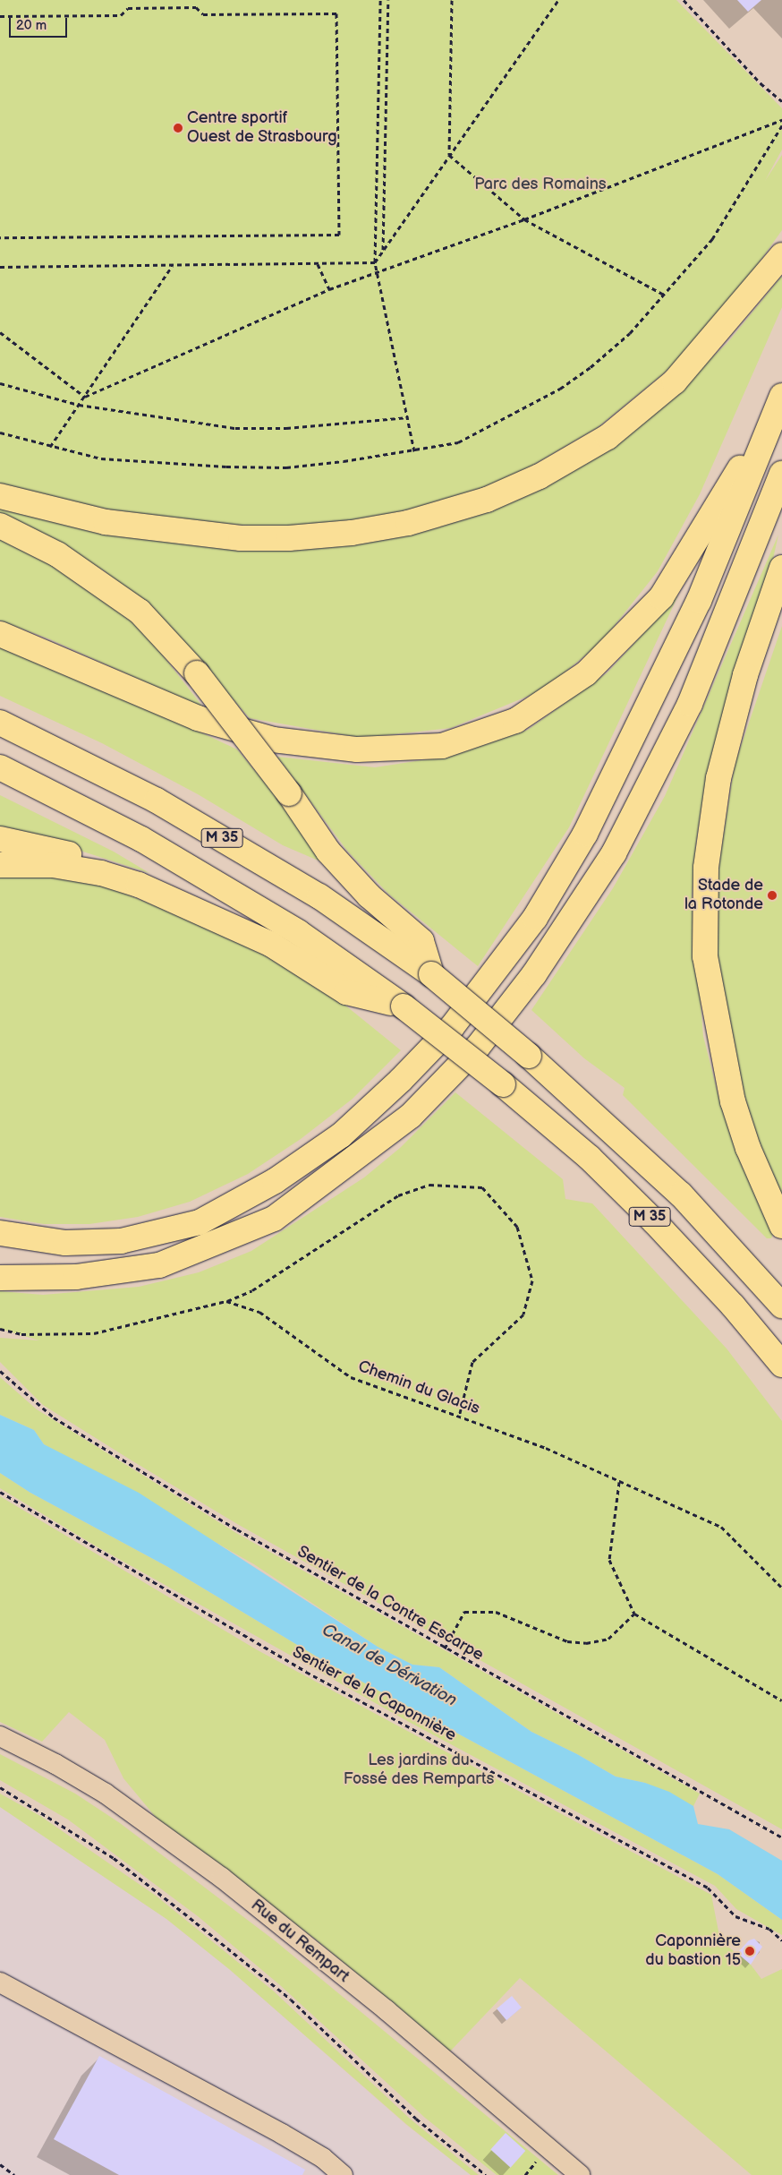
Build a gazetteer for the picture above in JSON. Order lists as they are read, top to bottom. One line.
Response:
{"streets":{"highway":["M 35"],"street":["Rue du Rempart"],"path":["Chemin du Glacis","Sentier de la Contre Escarpe","Sentier de la Caponnière"]},"water":["Canal de Dérivation"],"parks":["Parc des Romains","Les jardins du Fossé des Remparts"],"places":["Centre sportif Ouest de Strasbourg","Stade de la Rotonde","Caponnière du bastion 15"],"scale_bar":"20 m"}
